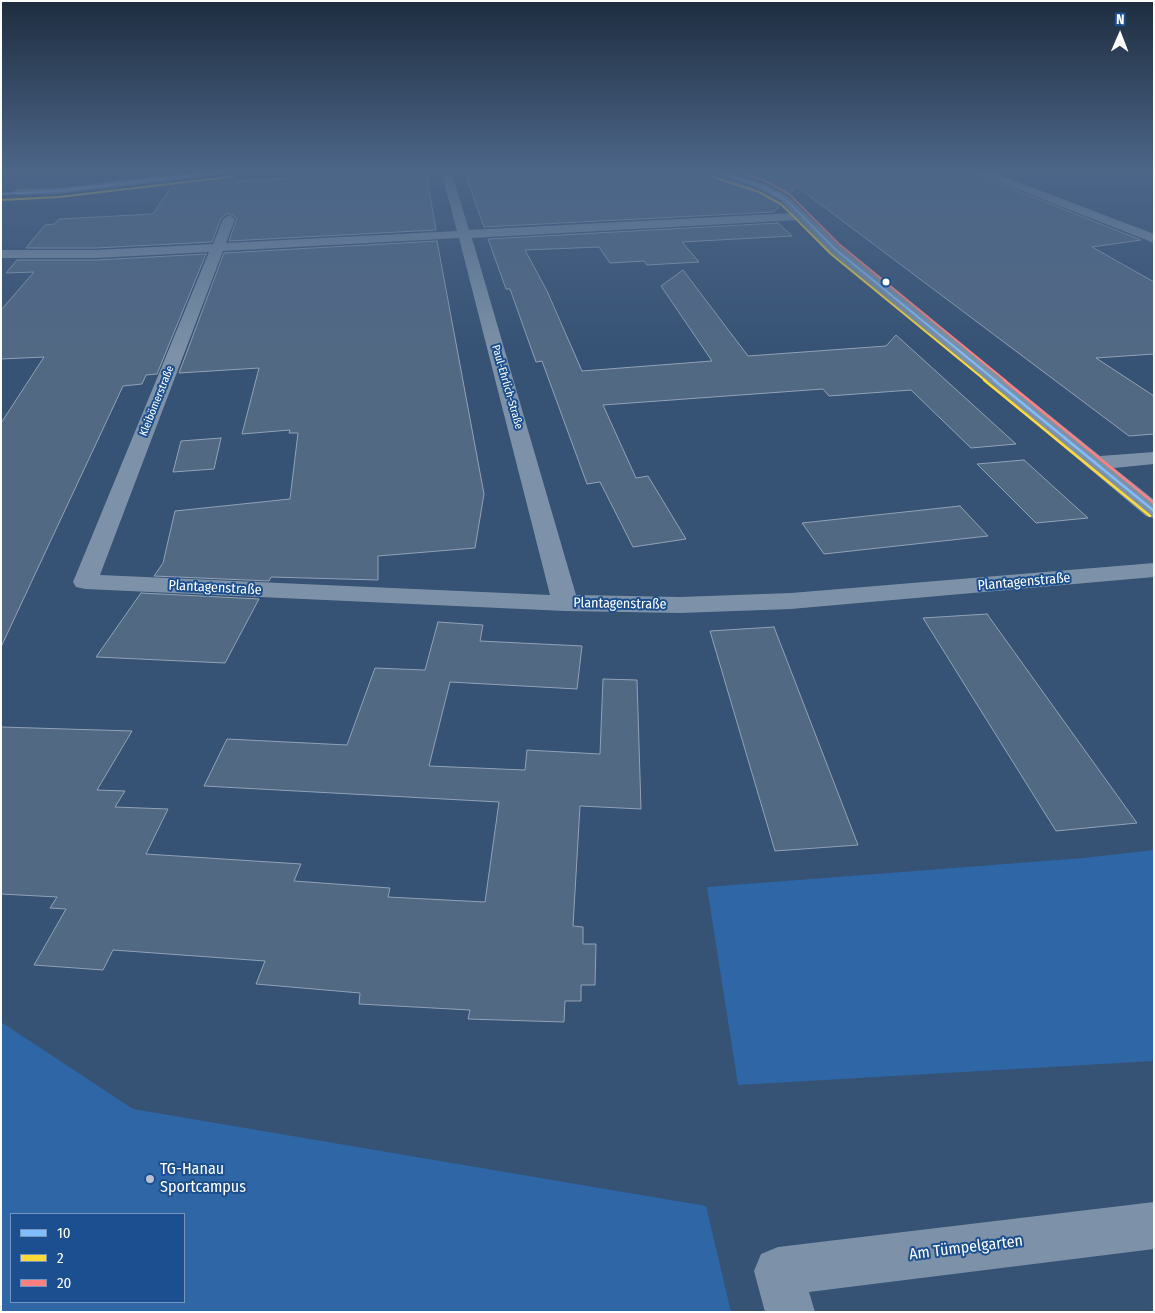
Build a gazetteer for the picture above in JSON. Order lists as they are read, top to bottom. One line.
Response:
{"streets":{"street":["Paul-Ehrlich-Straße","Kleibömerstraße","Plantagenstraße","Am Tümpelgarten"]},"crossings":[["Paul-Ehrlich-Straße","Plantagenstraße"],["Kleibömerstraße","Plantagenstraße"]],"places":["TG-Hanau Sportcampus"],"lines":["transit line 10","transit line 2","transit line 20"],"legend":["10","2","20"],"north":"top"}
